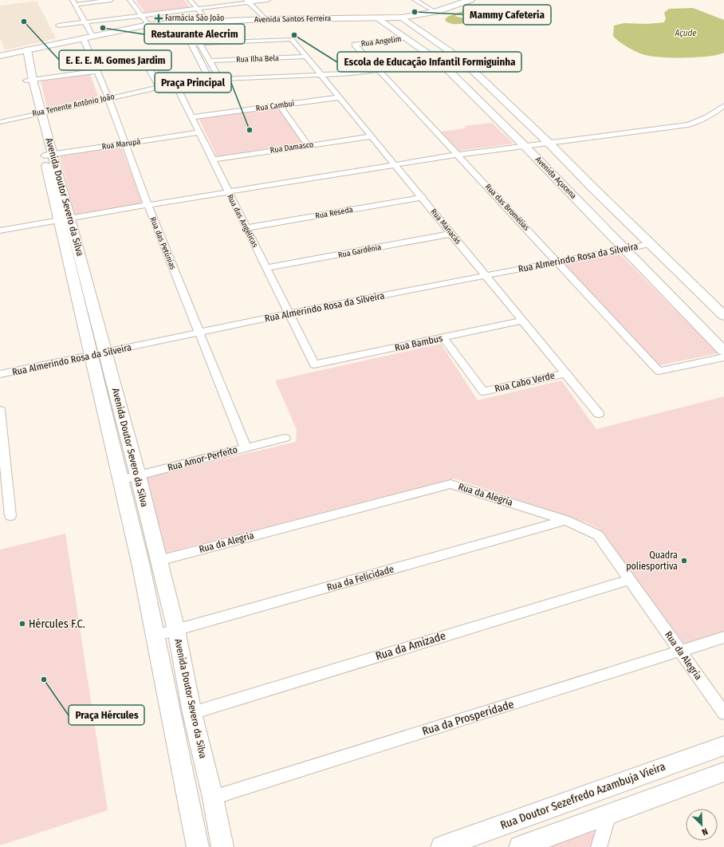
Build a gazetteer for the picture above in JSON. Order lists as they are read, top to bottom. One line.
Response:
{"streets":{"main road":["Avenida Santos Ferreira","Avenida Açucena","Avenida Doutor Severo da Silva","Rua Doutor Sezefredo Azambuja Vieira"],"street":["Rua Angelim","Rua Ilha Bela","Rua Tenente Antônio João","Rua Cambuí","Rua Marupá","Rua Damasco","Rua das Bromélias","Rua Resedá","Rua das Angélicas","Rua Manacás","Rua das Petúnias","Rua Gardênia","Rua Almerindo Rosa da Silveira","Rua Bambus","Rua Cabo Verde","Rua Amor-Perfeito","Rua da Alegria","Rua da Felicidade","Rua da Amizade","Rua da Prosperidade"]},"crossings":[["Avenida Santos Ferreira","Avenida Açucena"],["Avenida Santos Ferreira","Avenida Doutor Severo da Silva"],["Avenida Santos Ferreira","Rua das Petúnias"],["Rua Angelim","Avenida Açucena"],["Rua Angelim","Rua das Bromélias"],["Rua Ilha Bela","Rua Manacás"],["Rua Tenente Antônio João","Avenida Açucena"],["Rua Tenente Antônio João","Avenida Doutor Severo da Silva"],["Rua Tenente Antônio João","Rua das Bromélias"],["Rua Tenente Antônio João","Rua das Angélicas"],["Rua Tenente Antônio João","Rua Manacás"],["Rua Tenente Antônio João","Rua das Petúnias"],["Rua Cambuí","Rua das Angélicas"],["Rua Cambuí","Rua Manacás"],["Rua Marupá","Avenida Doutor Severo da Silva"],["Rua Marupá","Rua das Angélicas"],["Rua Marupá","Rua das Petúnias"],["Rua Damasco","Rua das Angélicas"],["Rua Damasco","Rua Manacás"],["Avenida Açucena","Rua Almerindo Rosa da Silveira"],["Avenida Doutor Severo da Silva","Rua Almerindo Rosa da Silveira"],["Avenida Doutor Severo da Silva","Rua Amor-Perfeito"],["Avenida Doutor Severo da Silva","Rua da Alegria"],["Avenida Doutor Severo da Silva","Rua da Felicidade"],["Avenida Doutor Severo da Silva","Rua da Amizade"],["Avenida Doutor Severo da Silva","Rua da Prosperidade"],["Rua das Bromélias","Rua Almerindo Rosa da Silveira"],["Rua Resedá","Rua das Angélicas"],["Rua Resedá","Rua Manacás"],["Rua das Angélicas","Rua Gardênia"],["Rua das Angélicas","Rua Almerindo Rosa da Silveira"],["Rua das Angélicas","Rua Bambus"],["Rua Manacás","Rua Gardênia"],["Rua Manacás","Rua Almerindo Rosa da Silveira"],["Rua Manacás","Rua Bambus"],["Rua Manacás","Rua Cabo Verde"],["Rua das Petúnias","Rua Almerindo Rosa da Silveira"],["Rua das Petúnias","Rua Amor-Perfeito"],["Rua Bambus","Rua Cabo Verde"],["Rua da Alegria","Rua da Felicidade"],["Rua da Alegria","Rua da Amizade"],["Rua da Alegria","Rua da Prosperidade"]],"water":["Açude"],"places":{"other":["Mammy Cafeteria","E. E. E. M. Gomes Jardim","Restaurante Alecrim","Escola de Educação Infantil Formiguinha","Praça Principal","Quadra poliesportiva","Hércules F.C.","Praça Hércules"],"health":["Farmácia São João"]},"north":"bottom right"}
